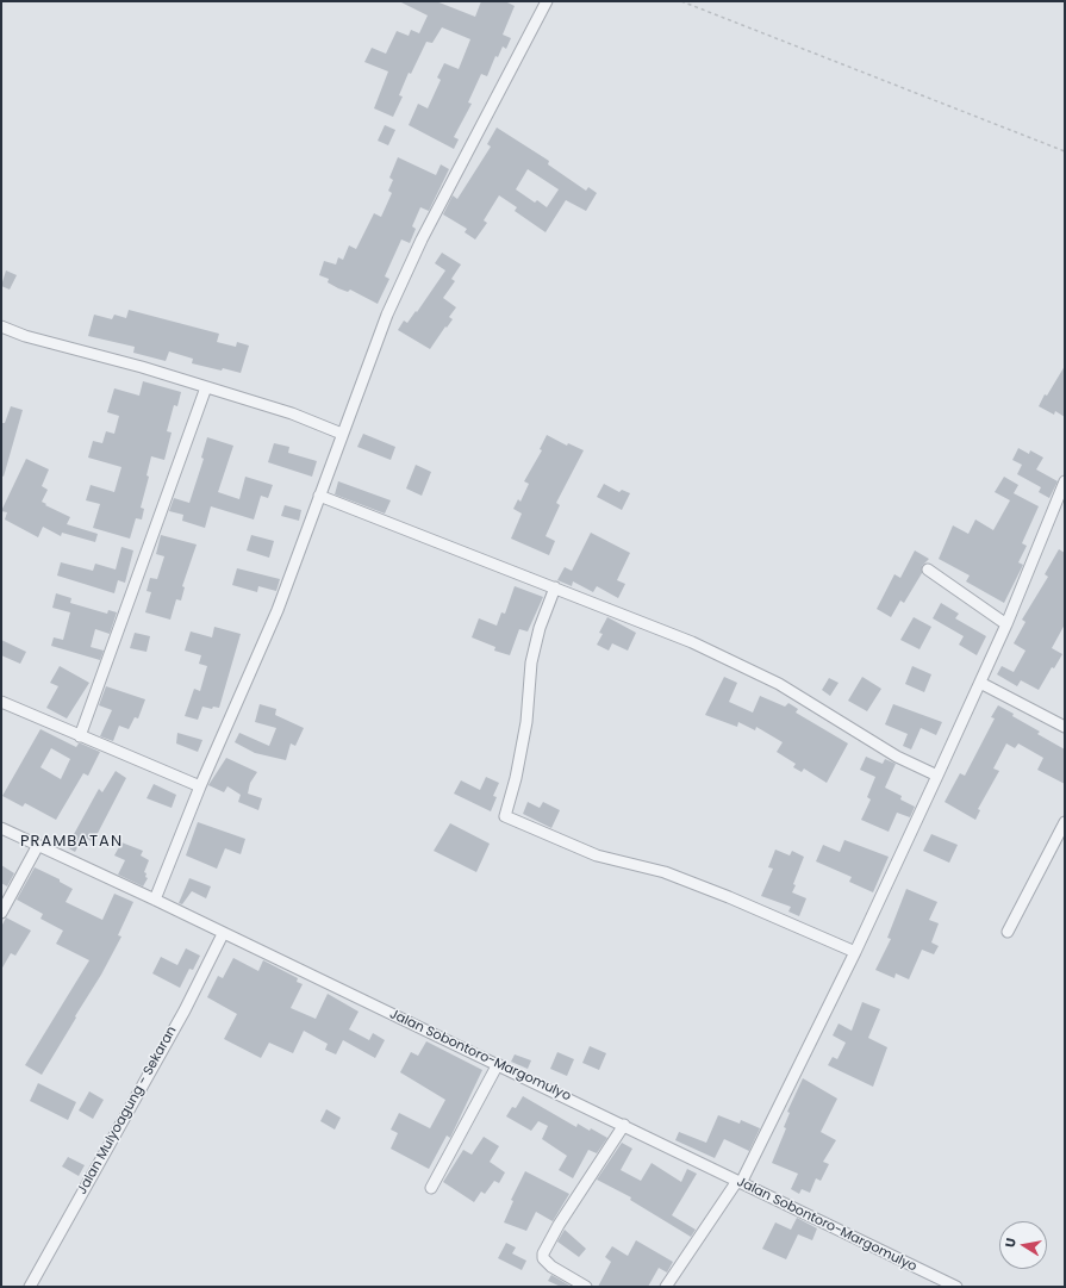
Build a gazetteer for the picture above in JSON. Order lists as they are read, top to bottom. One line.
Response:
{"streets":{"street":["Jalan Sobontoro-Margomulyo","Jalan Mulyoagung - Sekaran"]},"crossings":[["Jalan Sobontoro-Margomulyo","Jalan Mulyoagung - Sekaran"]],"districts":["PRAMBATAN"],"north":"left"}
